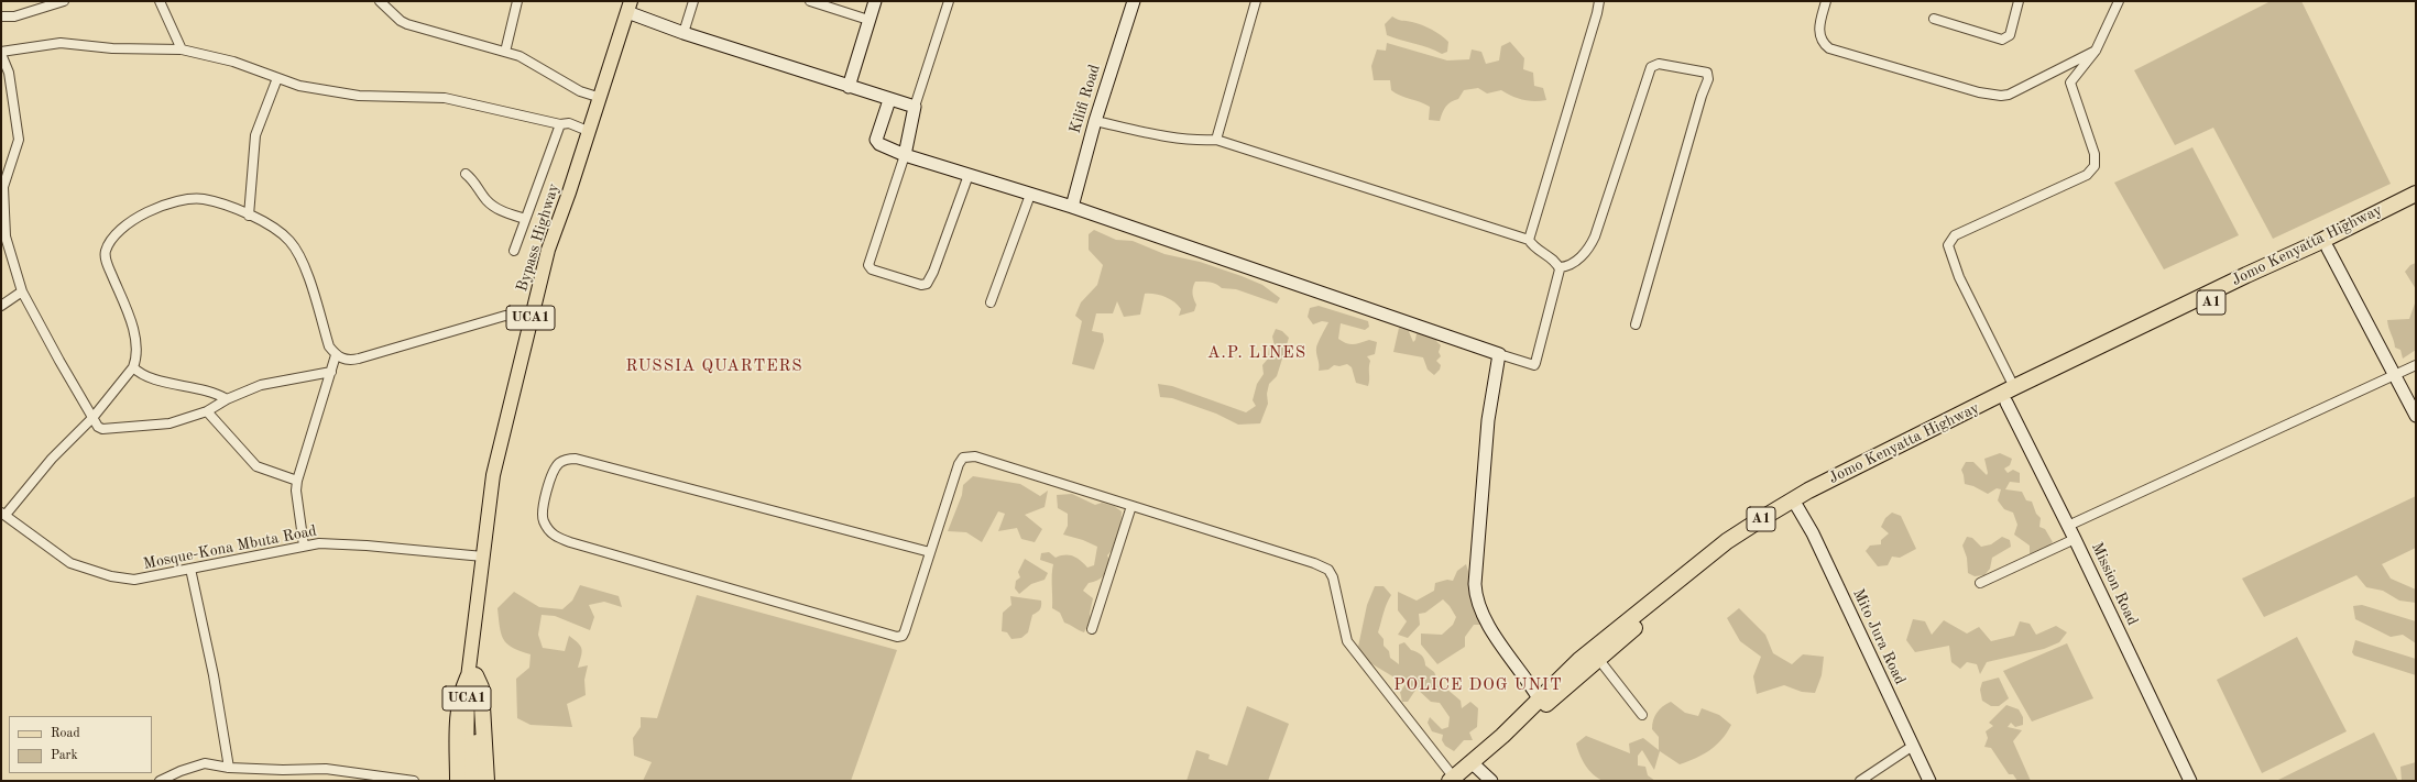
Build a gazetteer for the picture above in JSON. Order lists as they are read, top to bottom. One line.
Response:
{"streets":{"highway":["Jomo Kenyatta Highway","A1"],"main road":["Kilifi Road","Bypass Highway","UCA1","Mission Road","Mito Jura Road"],"street":["Mosque-Kona Mbuta Road"]},"crossings":[["Bypass Highway","Mosque-Kona Mbuta Road"],["Jomo Kenyatta Highway","Mission Road"],["Jomo Kenyatta Highway","Mito Jura Road"]],"districts":["A.P. LINES","RUSSIA QUARTERS","POLICE DOG UNIT"],"legend":["Road","Park"]}
